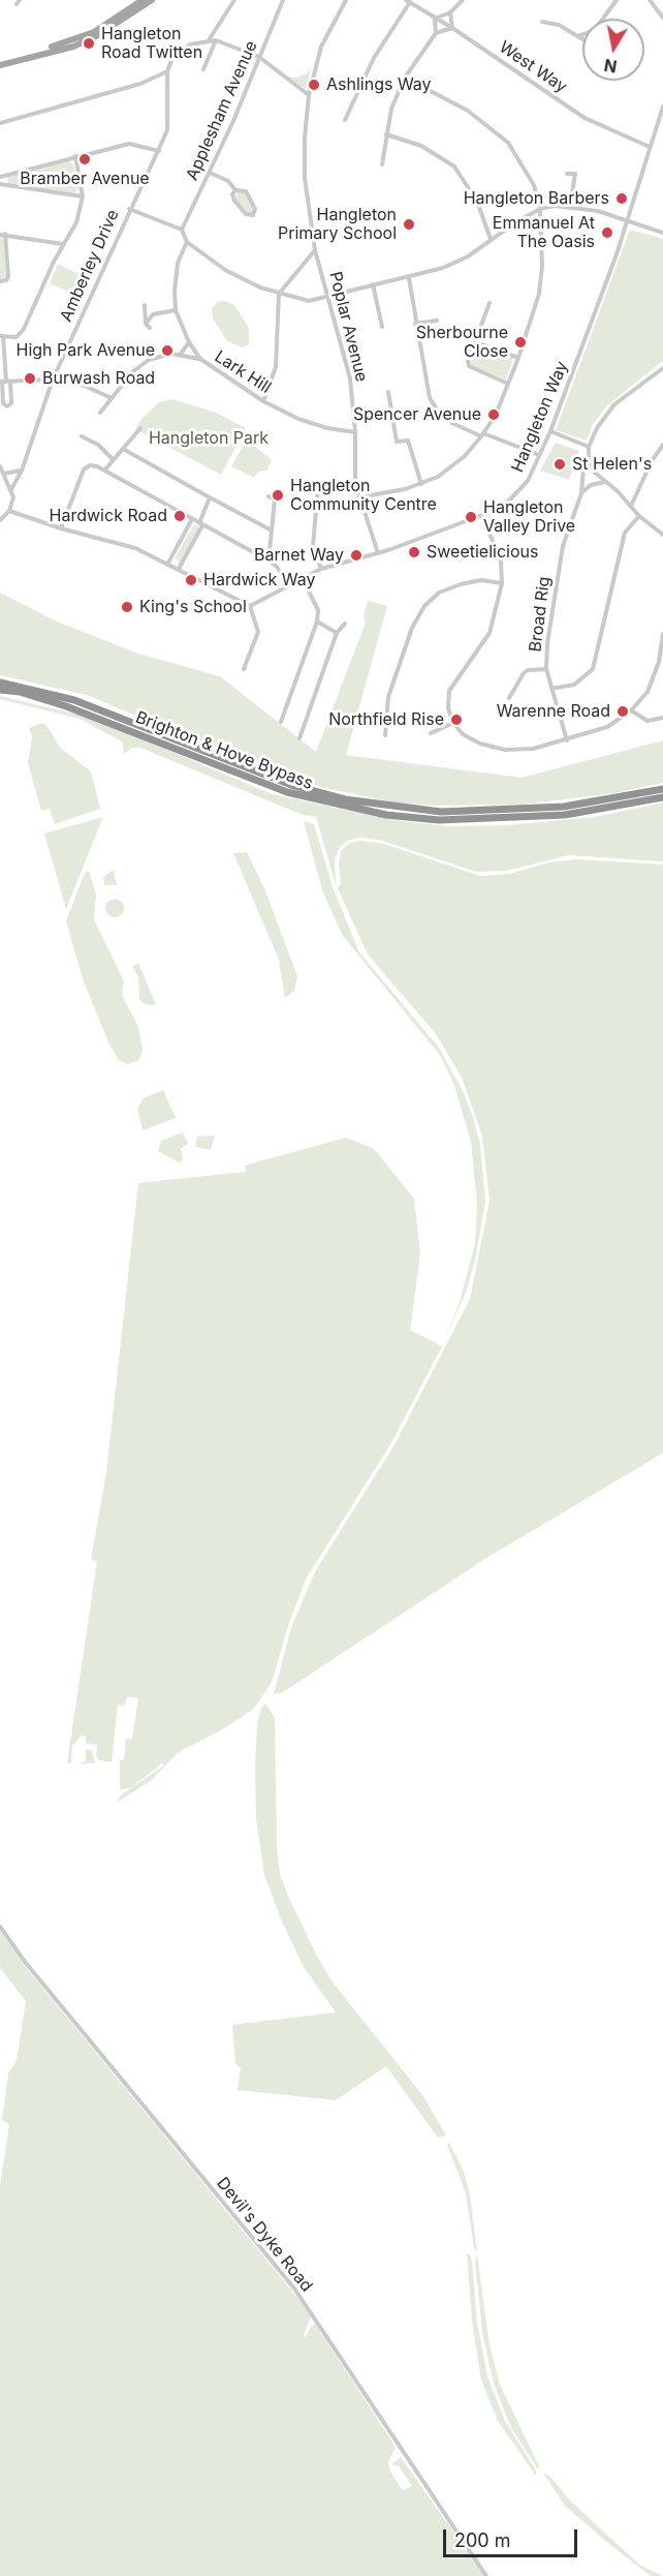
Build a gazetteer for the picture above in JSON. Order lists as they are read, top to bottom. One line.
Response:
{"streets":{"highway":["Brighton & Hove Bypass"],"street":["West Way","Applesham Avenue","Amberley Drive","Poplar Avenue","Lark Hill","Hangleton Way","Broad Rig","Devil's Dyke Road"]},"crossings":[["West Way","Hangleton Way"],["Poplar Avenue","Lark Hill"],["Poplar Avenue","Hangleton Way"]],"parks":["Hangleton Park"],"places":["Hangleton Road Twitten","Ashlings Way","Bramber Avenue","Hangleton Barbers","Hangleton Primary School","Emmanuel At The Oasis","Sherbourne Close","High Park Avenue","Burwash Road","Spencer Avenue","St Helen's","Hangleton Community Centre","Hardwick Road","Hangleton Valley Drive","Sweetielicious","Barnet Way","Hardwick Way","King's School","Warenne Road","Northfield Rise"],"scale_bar":"200 m","north":"bottom"}
